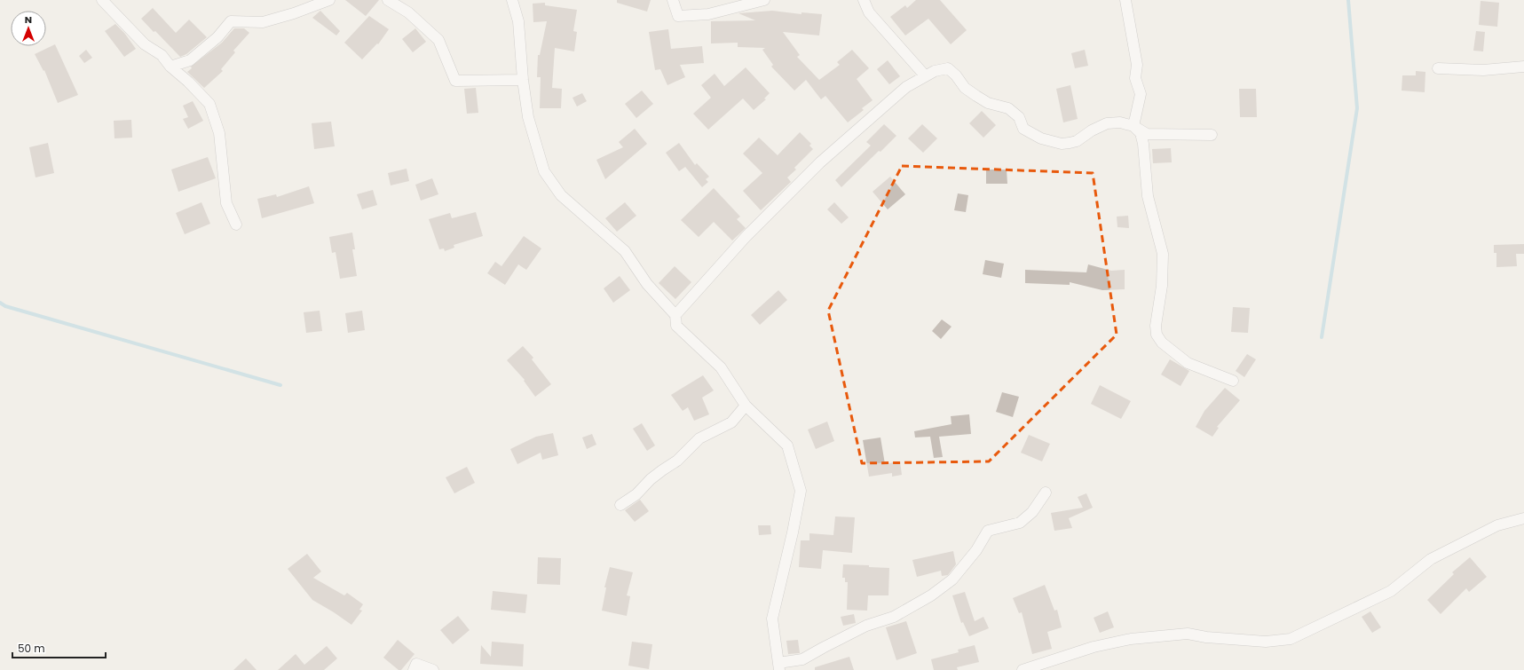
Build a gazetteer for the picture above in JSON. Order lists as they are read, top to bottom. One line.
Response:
{"scale_bar":"50 m","north":"top"}
